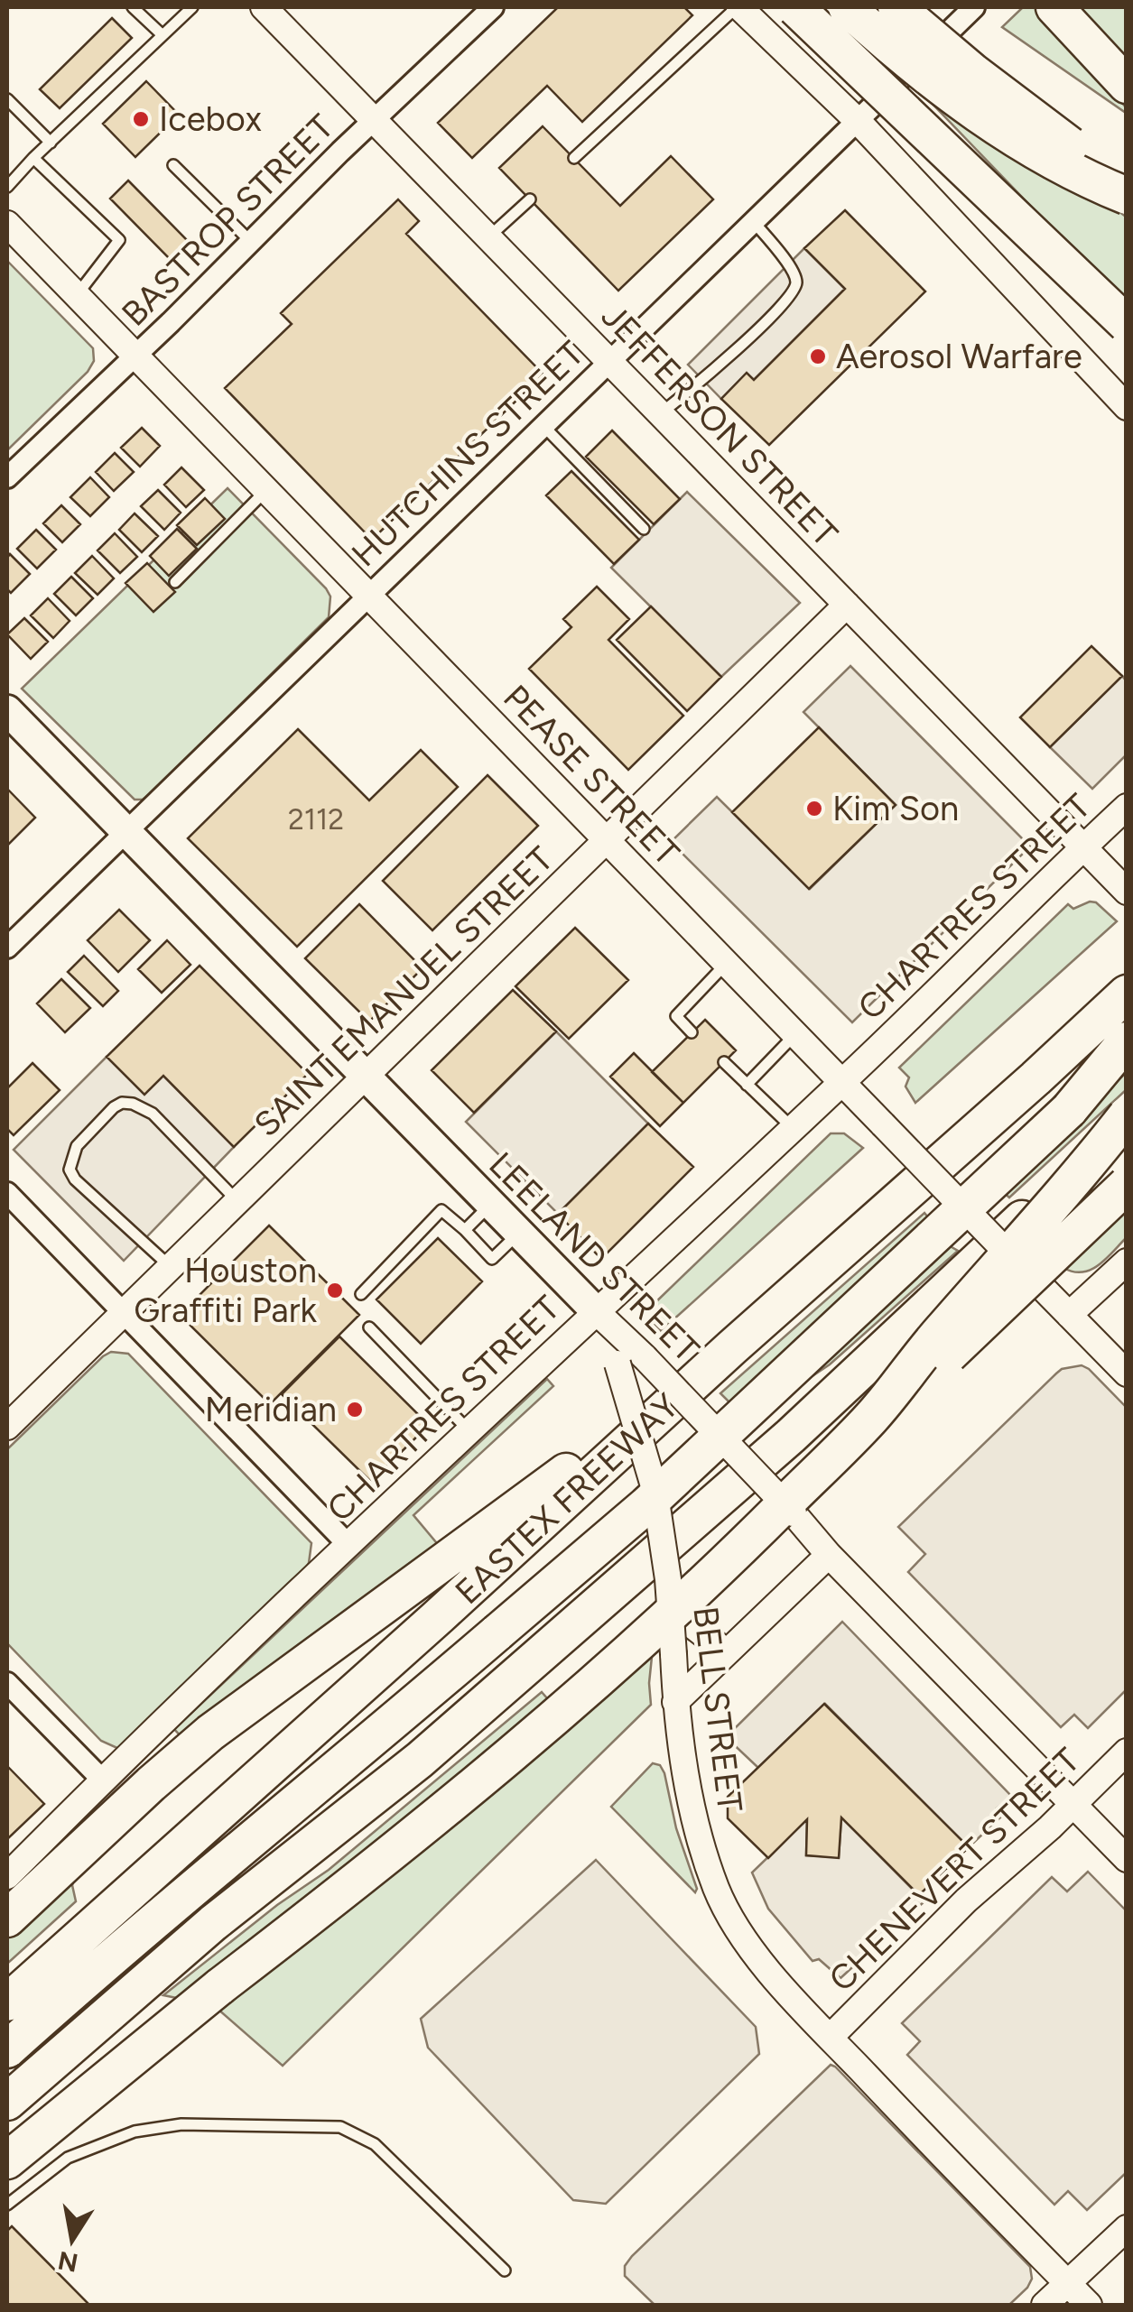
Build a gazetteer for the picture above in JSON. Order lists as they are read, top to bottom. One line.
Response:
{"streets":{"highway":["EASTEX FREEWAY"],"main road":["LEELAND STREET"],"street":["BASTROP STREET","JEFFERSON STREET","HUTCHINS STREET","PEASE STREET","CHARTRES STREET","SAINT EMANUEL STREET","BELL STREET","CHENEVERT STREET"]},"crossings":[["BASTROP STREET","JEFFERSON STREET"],["BASTROP STREET","PEASE STREET"],["JEFFERSON STREET","HUTCHINS STREET"],["JEFFERSON STREET","CHARTRES STREET"],["JEFFERSON STREET","SAINT EMANUEL STREET"],["HUTCHINS STREET","PEASE STREET"],["HUTCHINS STREET","LEELAND STREET"],["PEASE STREET","CHARTRES STREET"],["PEASE STREET","SAINT EMANUEL STREET"],["CHARTRES STREET","LEELAND STREET"],["CHARTRES STREET","BELL STREET"],["SAINT EMANUEL STREET","LEELAND STREET"],["LEELAND STREET","BELL STREET"],["LEELAND STREET","CHENEVERT STREET"],["BELL STREET","CHENEVERT STREET"]],"places":["Icebox","Aerosol Warfare","Kim Son","Houston Graffiti Park","Meridian"],"house_numbers":["2112"],"north":"bottom"}
